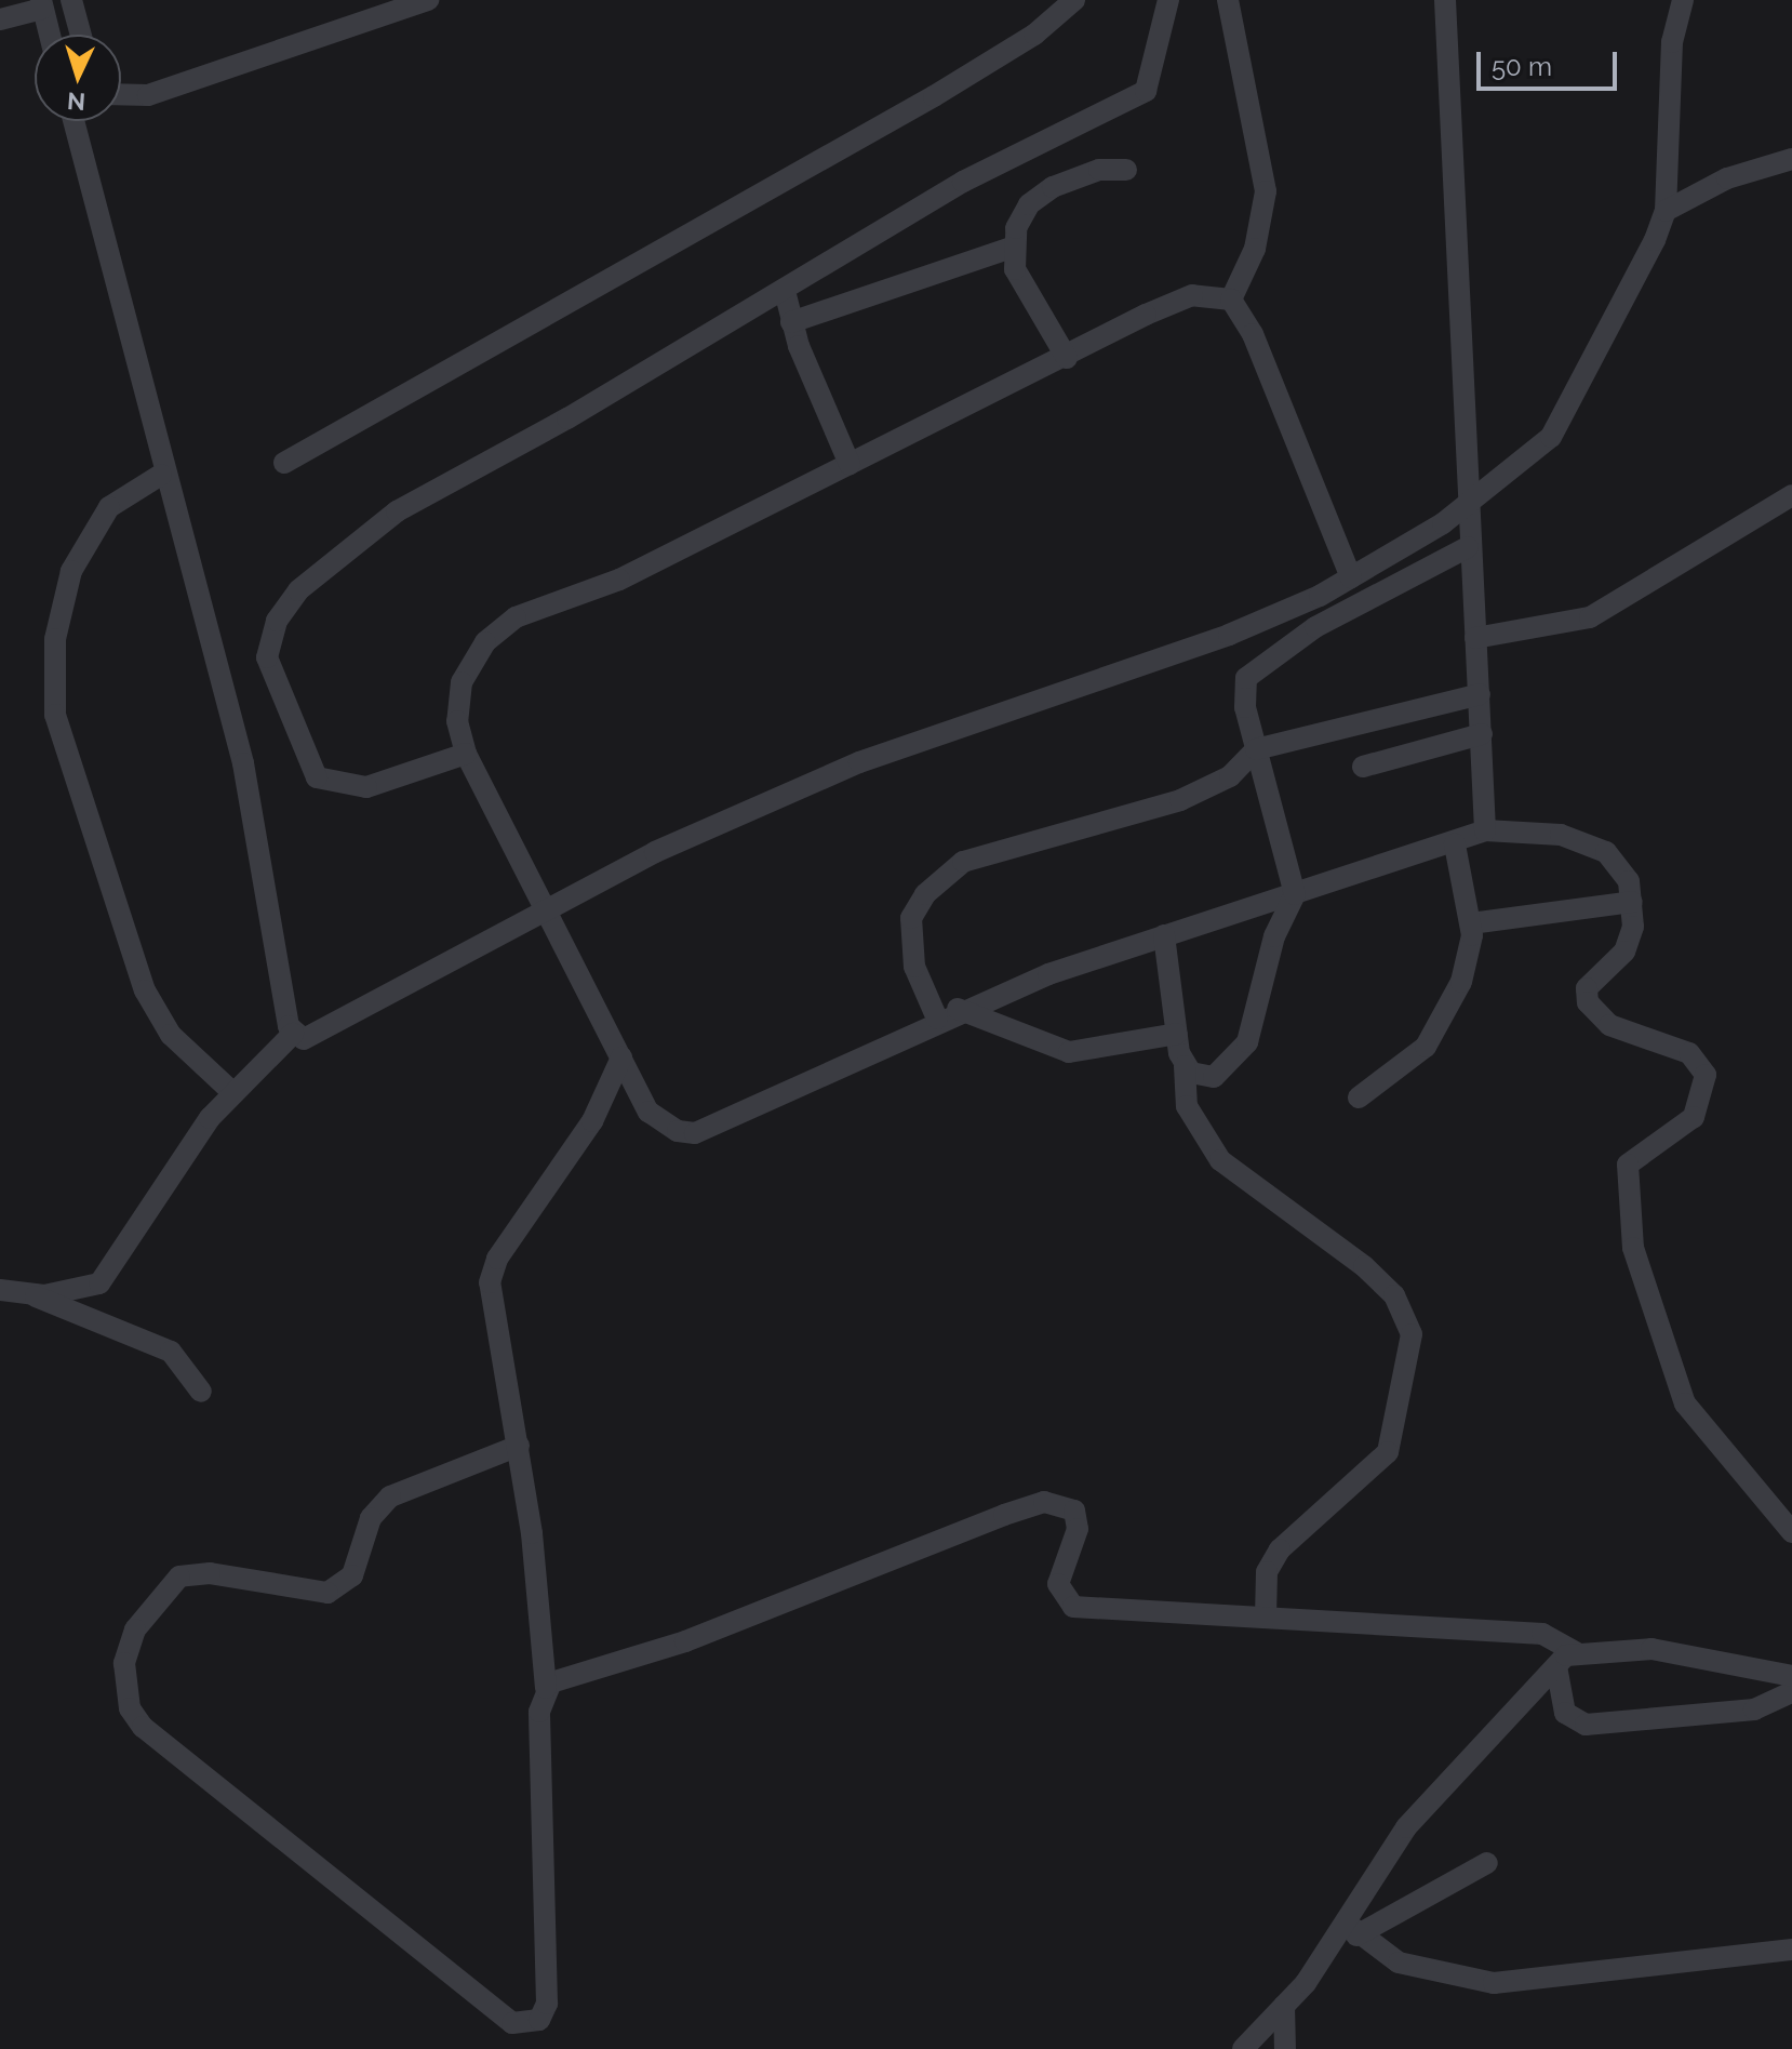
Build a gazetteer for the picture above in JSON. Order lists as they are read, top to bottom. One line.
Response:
{"scale_bar":"50 m","north":"bottom"}
